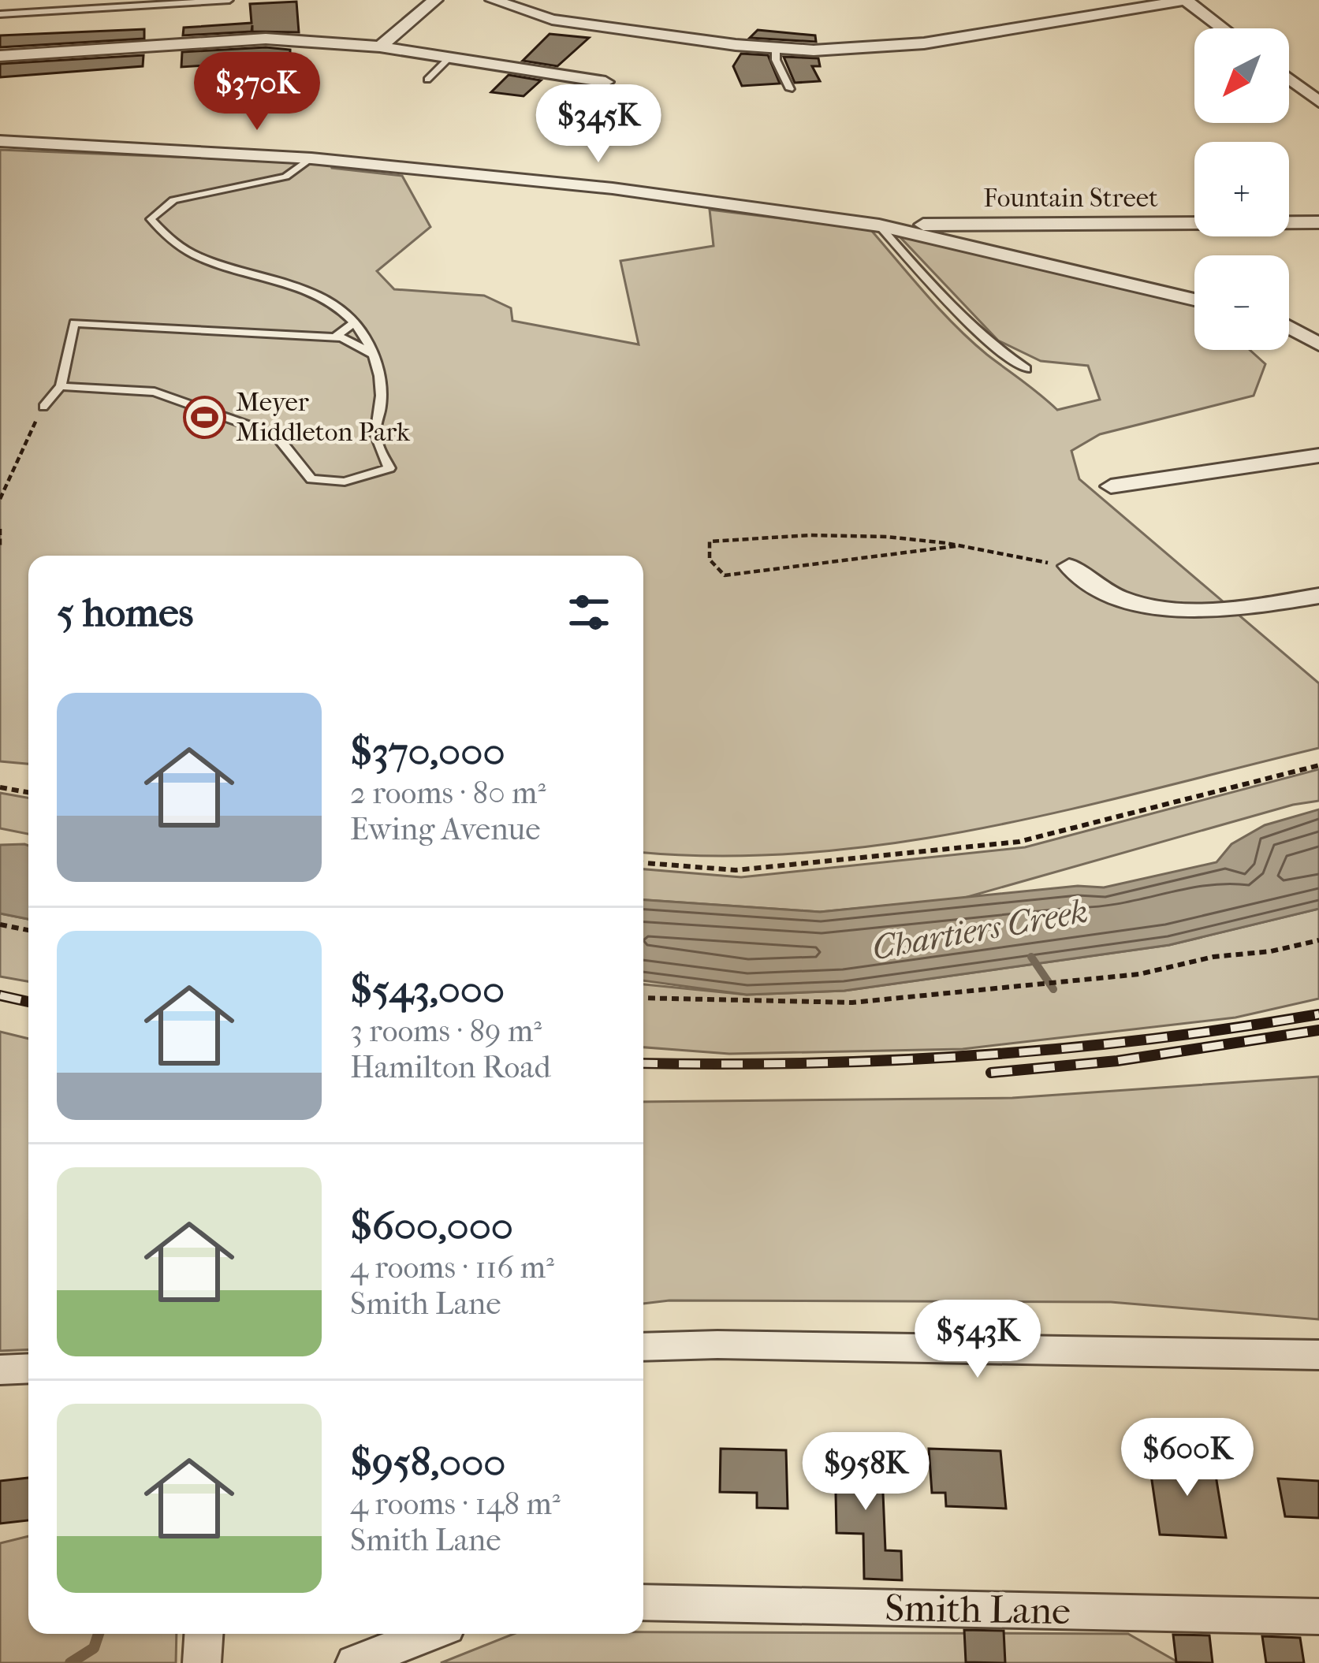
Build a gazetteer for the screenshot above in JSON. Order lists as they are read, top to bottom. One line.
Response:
{"streets":{"street":["Fountain Street","Smith Lane"]},"water":["Chartiers Creek"],"places":{"sports":["Meyer Middleton Park"]},"north":"bottom left","page":{"map_buttons":["+","−"],"price":["$370K","$345K","$543K","$600K","$958K"],"heading":"5 homes","list":[{"name":"$370,000","note":"2 rooms · 80 m² · Ewing Avenue"},{"name":"$543,000","note":"3 rooms · 89 m² · Hamilton Road"},{"name":"$600,000","note":"4 rooms · 116 m² · Smith Lane"},{"name":"$958,000","note":"4 rooms · 148 m² · Smith Lane"}]}}
